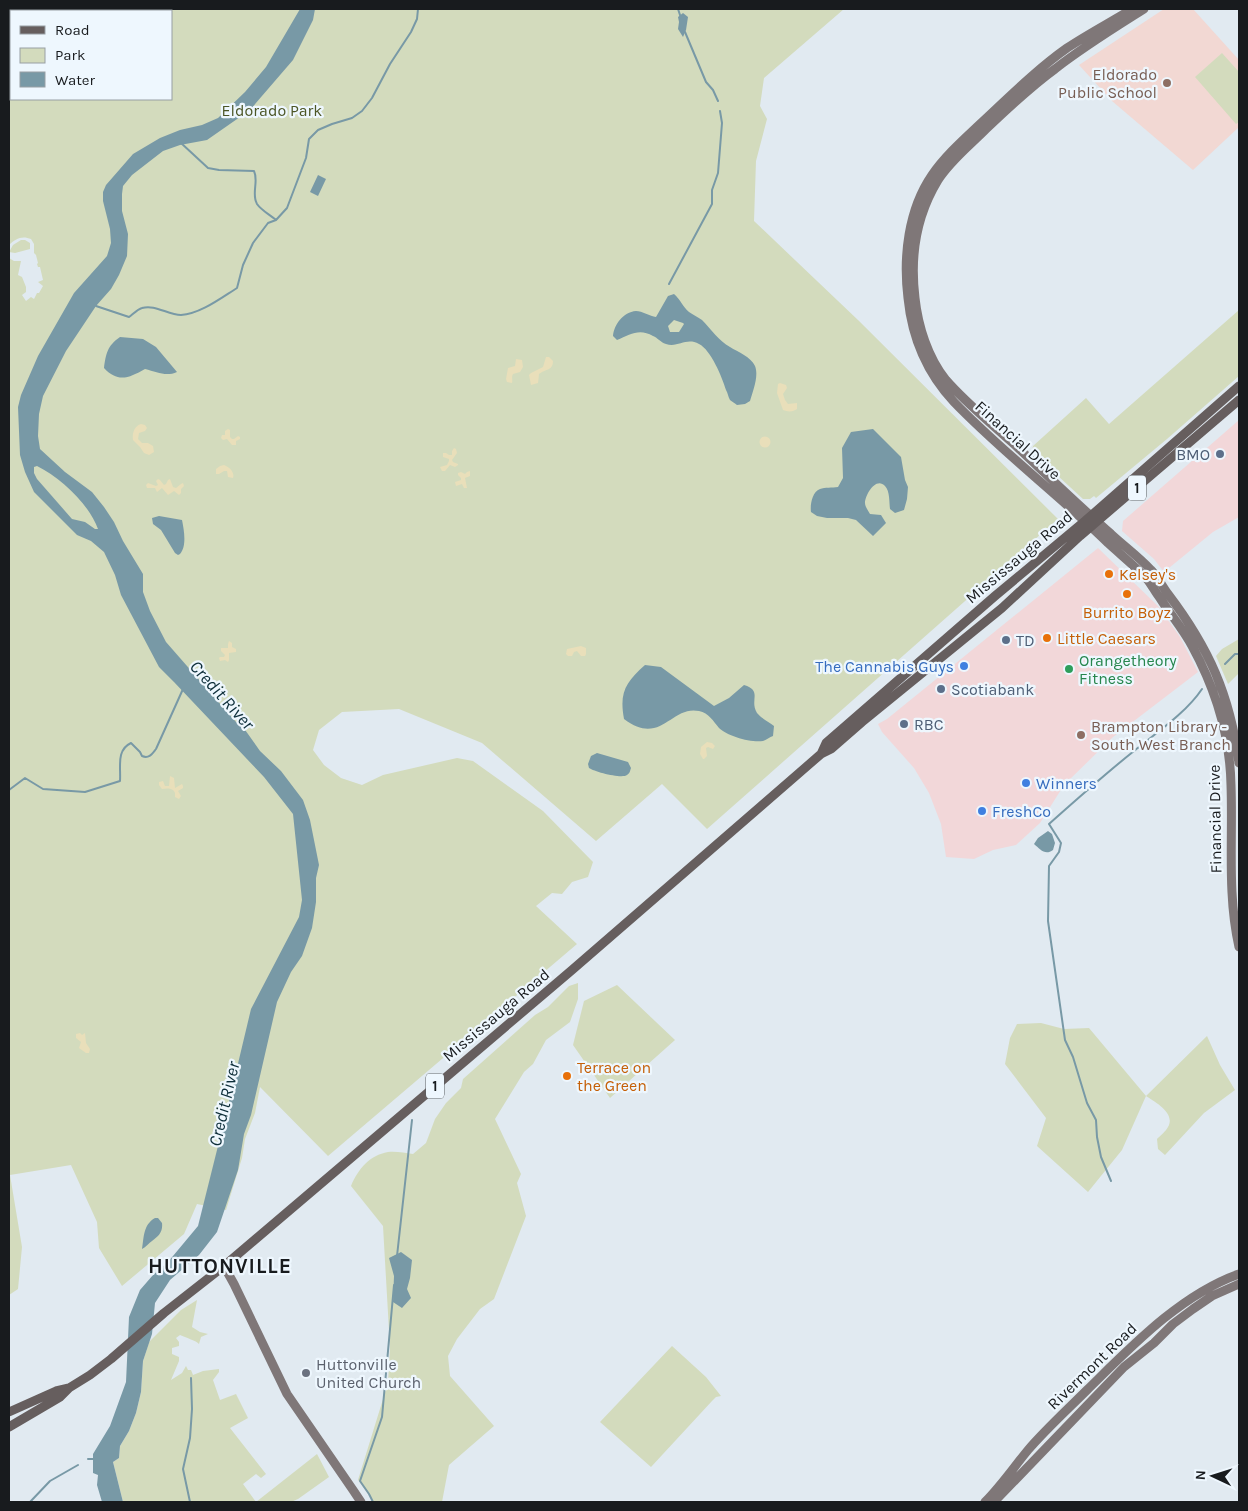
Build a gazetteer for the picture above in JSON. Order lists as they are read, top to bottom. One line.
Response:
{"streets":{"main road":["1","Mississauga Road"],"street":["Financial Drive","Rivermont Road"]},"crossings":[["Financial Drive","Mississauga Road"]],"districts":["HUTTONVILLE"],"water":["Credit River"],"parks":["Eldorado Park"],"places":["Eldorado Public School","BMO","Kelsey's","Burrito Boyz","Little Caesars","TD","The Cannabis Guys","Orangetheory Fitness","Scotiabank","RBC","Brampton Library - South West Branch","Winners","FreshCo","Terrace on the Green","Huttonville United Church"],"legend":["Road","Park","Water"],"north":"left"}
